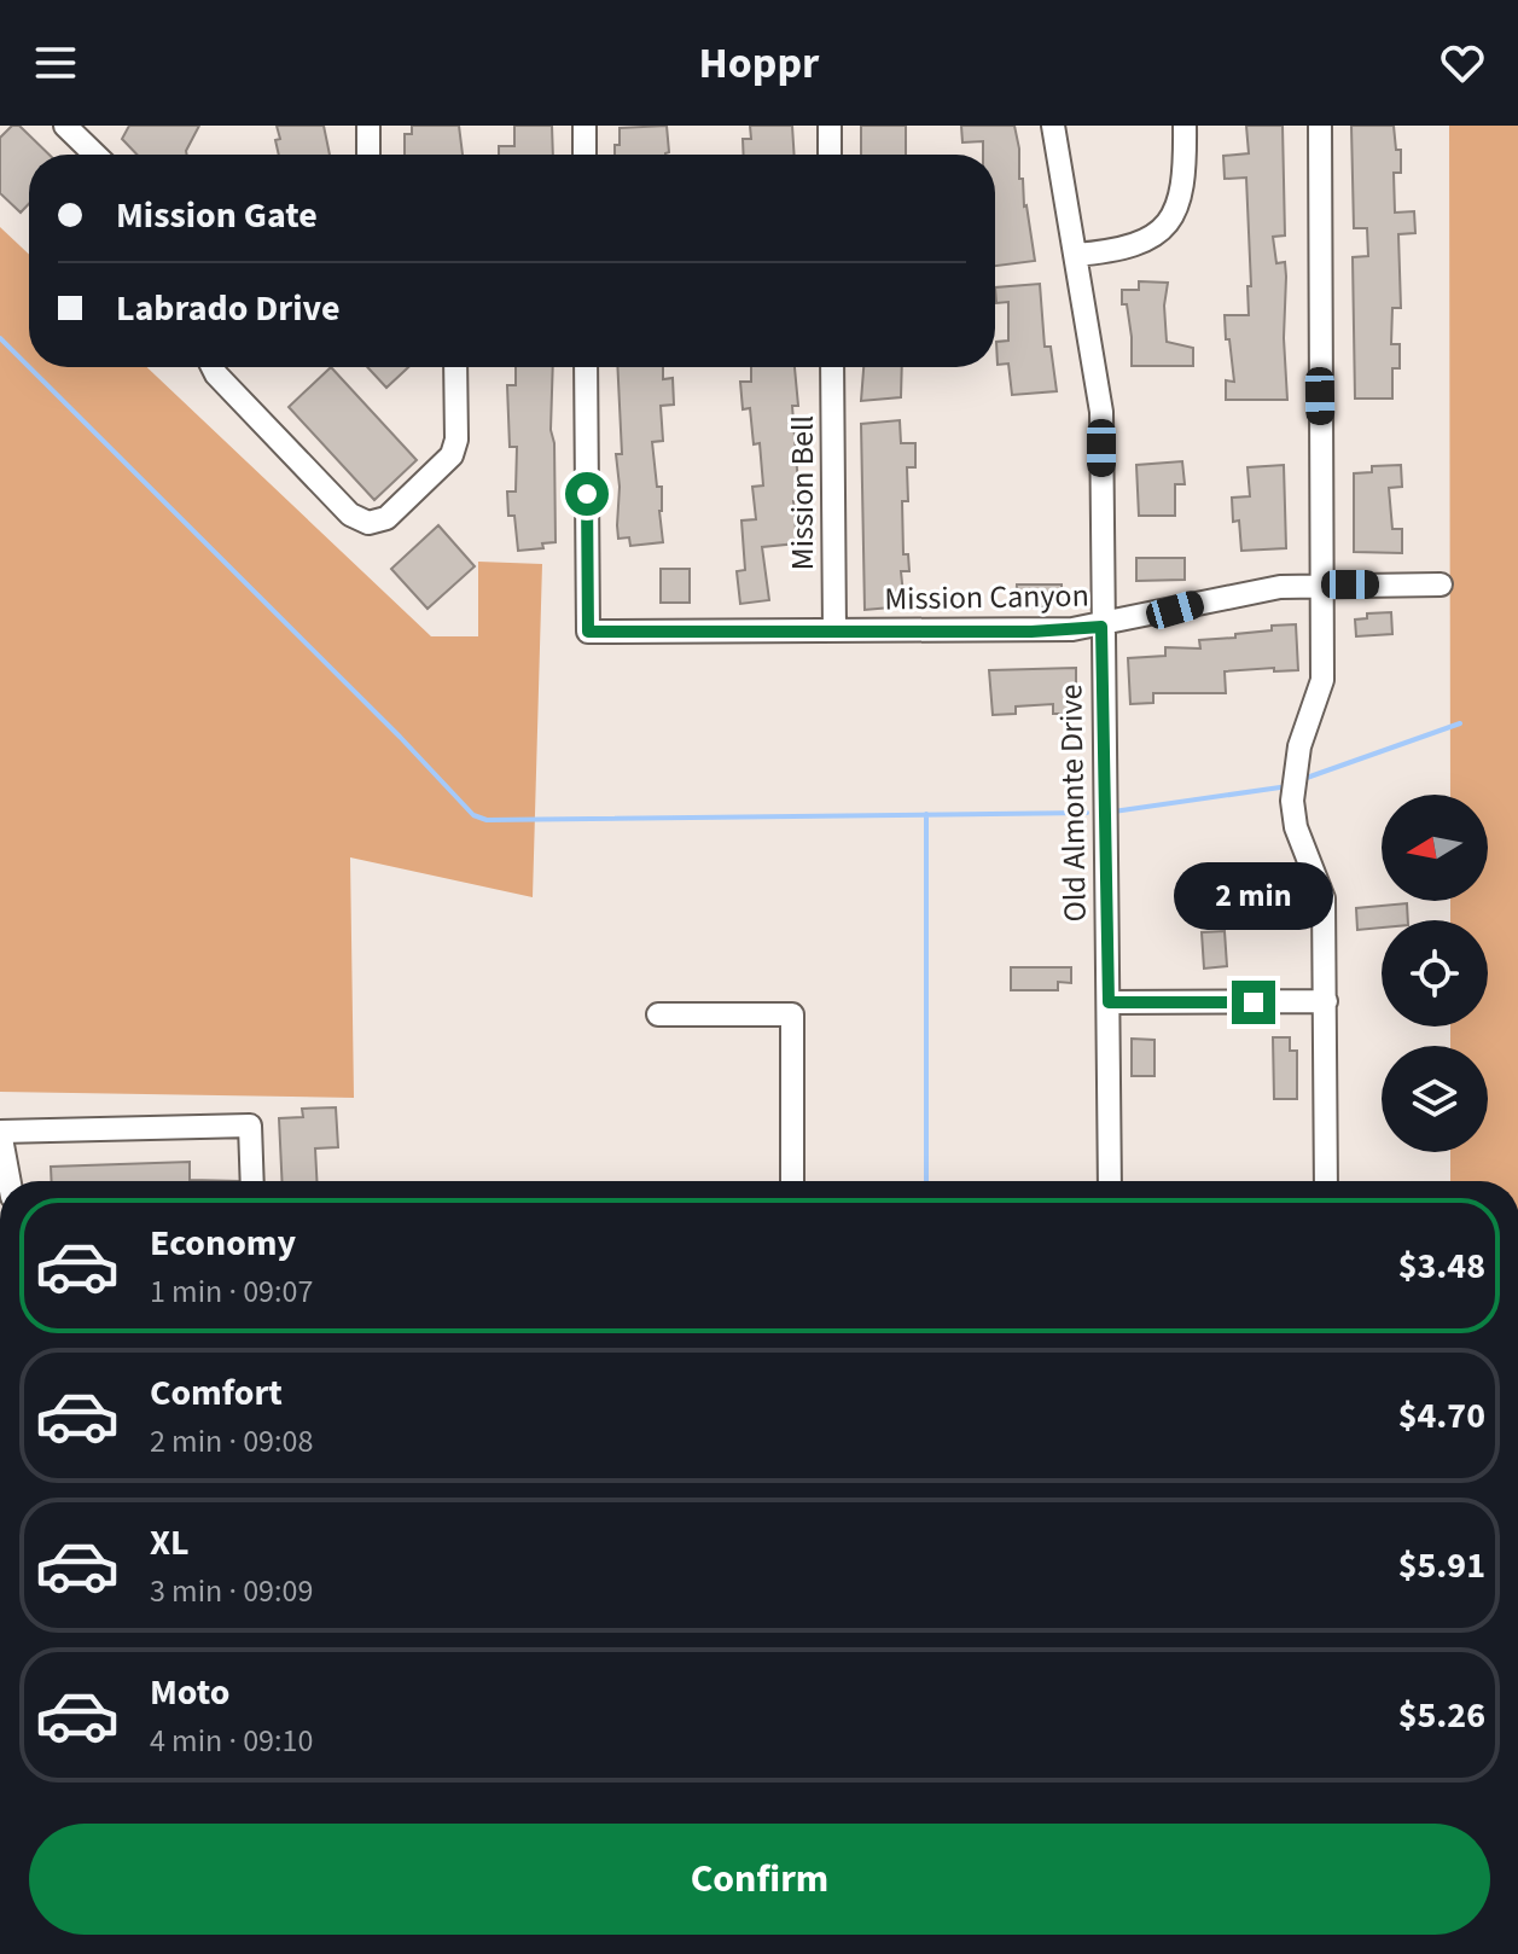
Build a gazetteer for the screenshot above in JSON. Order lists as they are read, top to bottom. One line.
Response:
{"streets":{"street":["Mission Bell","Mission Canyon","Old Almonte Drive"]},"crossings":[["Mission Bell","Mission Canyon"],["Mission Canyon","Old Almonte Drive"]],"north":"left","page":{"header":"Hoppr","banner":["Mission Gate","Labrado Drive"],"bubble":"2 min","list":[{"name":"Economy","note":"1 min · 09:07","value":"$3.48"},{"name":"Comfort","note":"2 min · 09:08","value":"$4.70"},{"name":"XL","note":"3 min · 09:09","value":"$5.91"},{"name":"Moto","note":"4 min · 09:10","value":"$5.26"}],"buttons":"Confirm"}}
